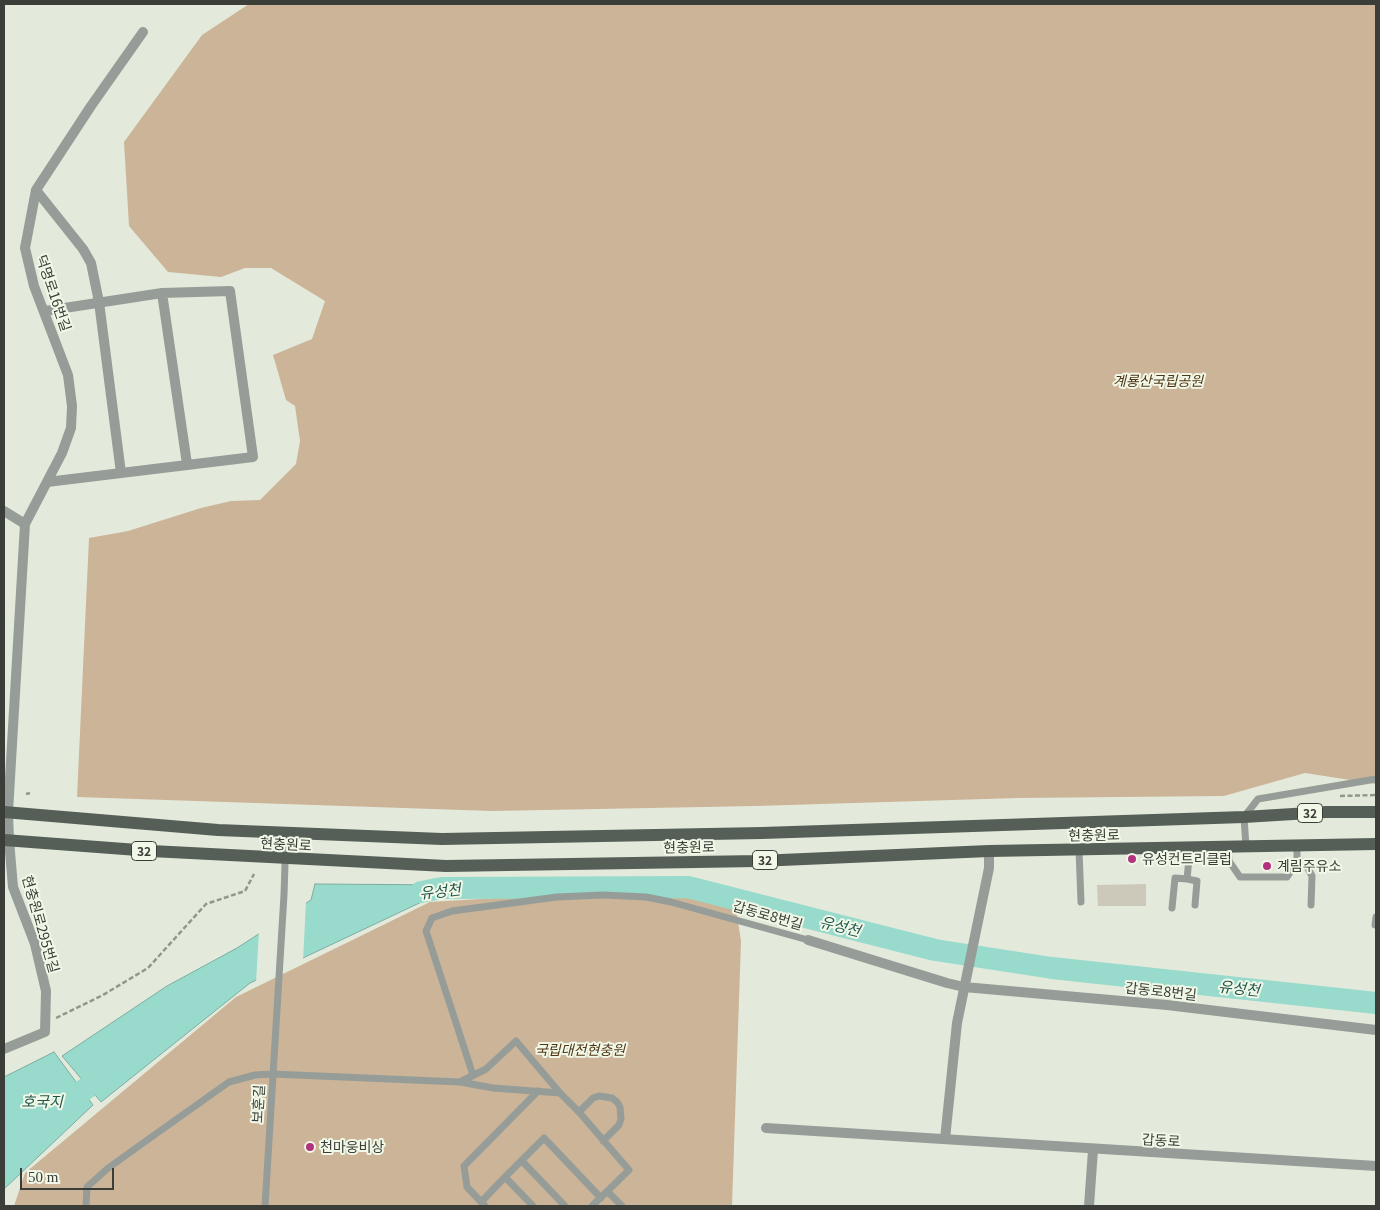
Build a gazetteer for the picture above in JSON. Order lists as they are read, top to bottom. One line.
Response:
{"streets":{"main road":["32","현충원로"],"street":["덕명로16번길","갑동로8번길","현충원로295번길","갑동로"],"lane":["보훈길"]},"crossings":[["덕명로16번길","현충원로295번길"],["현충원로","현충원로295번길"],["현충원로","보훈길"]],"water":["유성천","호국지"],"parks":["계룡산국립공원","국립대전현충원"],"places":["유성컨트리클럽","계림주유소","천마웅비상"],"scale_bar":"50 m"}
